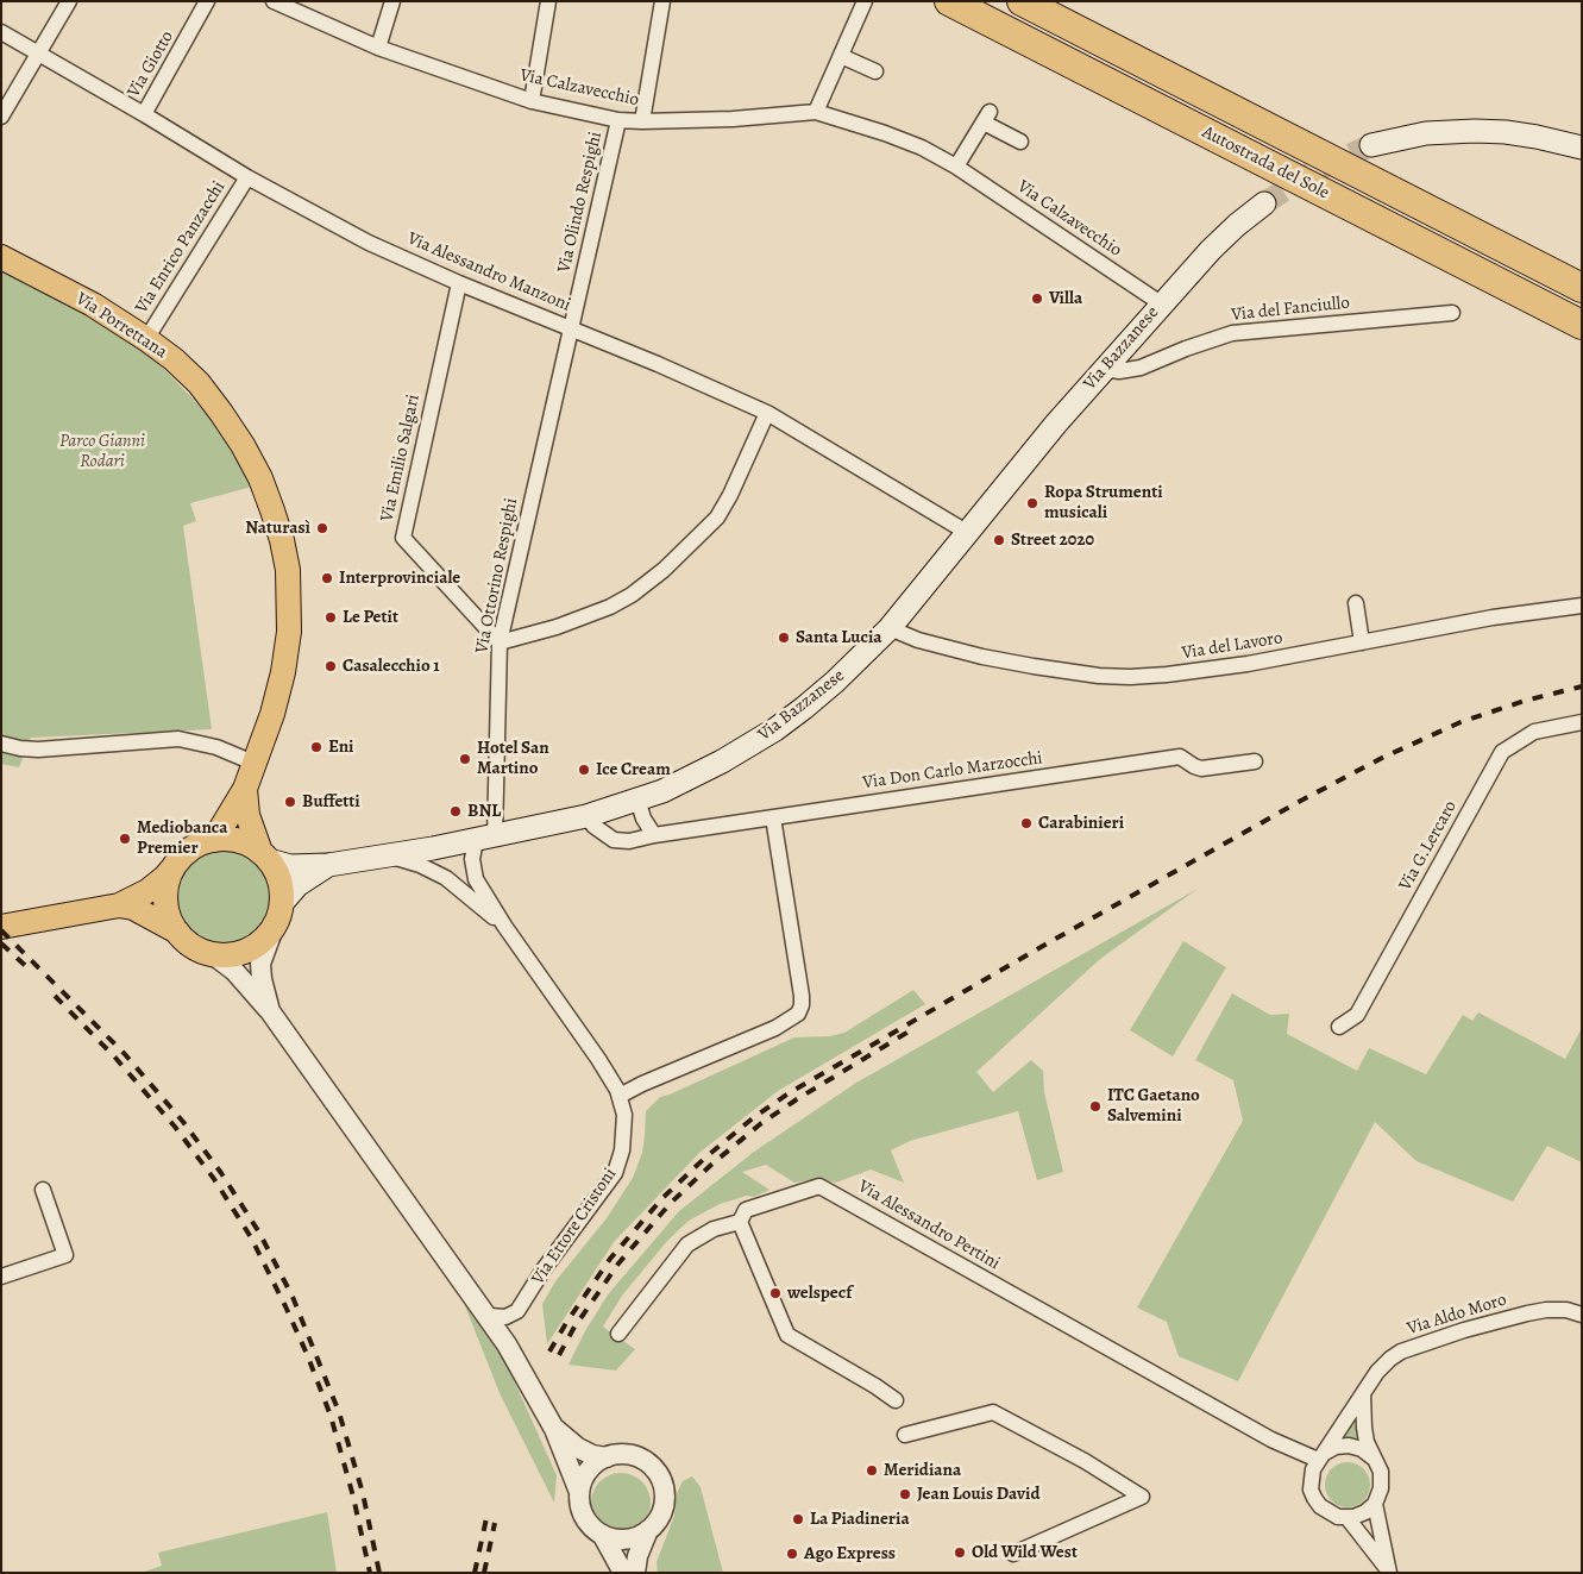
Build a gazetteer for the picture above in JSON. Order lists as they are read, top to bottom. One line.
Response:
{"streets":{"highway":["Autostrada del Sole"],"main road":["Via Porrettana","Via Bazzanese"],"street":["Via Giotto","Via Calzavecchio","Via Olindo Respighi","Via Enrico Panzacchi","Via Alessandro Manzoni","Via del Fanciullo","Via Emilio Salgari","Via Ottorino Respighi","Via del Lavoro","Via Don Carlo Marzocchi","Via G.Lercaro","Via Alessandro Pertini","Via Ettore Cristoni","Via Aldo Moro"]},"crossings":[["Via Giotto","Via Alessandro Manzoni"],["Via Calzavecchio","Via Olindo Respighi"],["Via Calzavecchio","Via Bazzanese"],["Via Olindo Respighi","Via Alessandro Manzoni"],["Via Olindo Respighi","Via Ottorino Respighi"],["Via Enrico Panzacchi","Via Alessandro Manzoni"],["Via Enrico Panzacchi","Via Porrettana"],["Via Alessandro Manzoni","Via Bazzanese"],["Via Alessandro Manzoni","Via Emilio Salgari"],["Via Alessandro Manzoni","Via Ottorino Respighi"],["Via del Fanciullo","Via Bazzanese"],["Via Porrettana","Via Bazzanese"],["Via Bazzanese","Via Ottorino Respighi"],["Via Bazzanese","Via del Lavoro"],["Via Bazzanese","Via Don Carlo Marzocchi"],["Via Bazzanese","Via Ettore Cristoni"],["Via Emilio Salgari","Via Ottorino Respighi"],["Via Ottorino Respighi","Via Ettore Cristoni"],["Via Alessandro Pertini","Via Aldo Moro"]],"parks":["Parco Gianni Rodari"],"places":["Villa","Ropa Strumenti musicali","Naturasì","Street 2020","Interprovinciale","Le Petit","Santa Lucia","Casalecchio 1","Eni","Hotel San Martino","Ice Cream","Buffetti","BNL","Carabinieri","Mediobanca Premier","ITC Gaetano Salvemini","welspecf","Meridiana","Jean Louis David","La Piadineria","Old Wild West","Ago Express"]}
